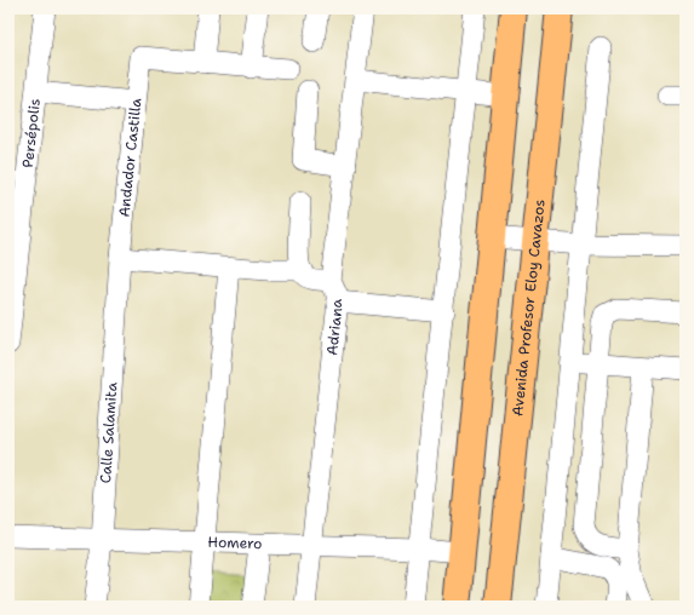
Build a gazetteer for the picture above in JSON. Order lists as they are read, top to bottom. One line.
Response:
{"streets":{"main road":["Avenida Profesor Eloy Cavazos"],"street":["Persépolis","Andador Castilla","Adriana","Calle Salamita","Homero"]},"crossings":[["Andador Castilla","Calle Salamita"],["Adriana","Homero"],["Calle Salamita","Homero"]]}
